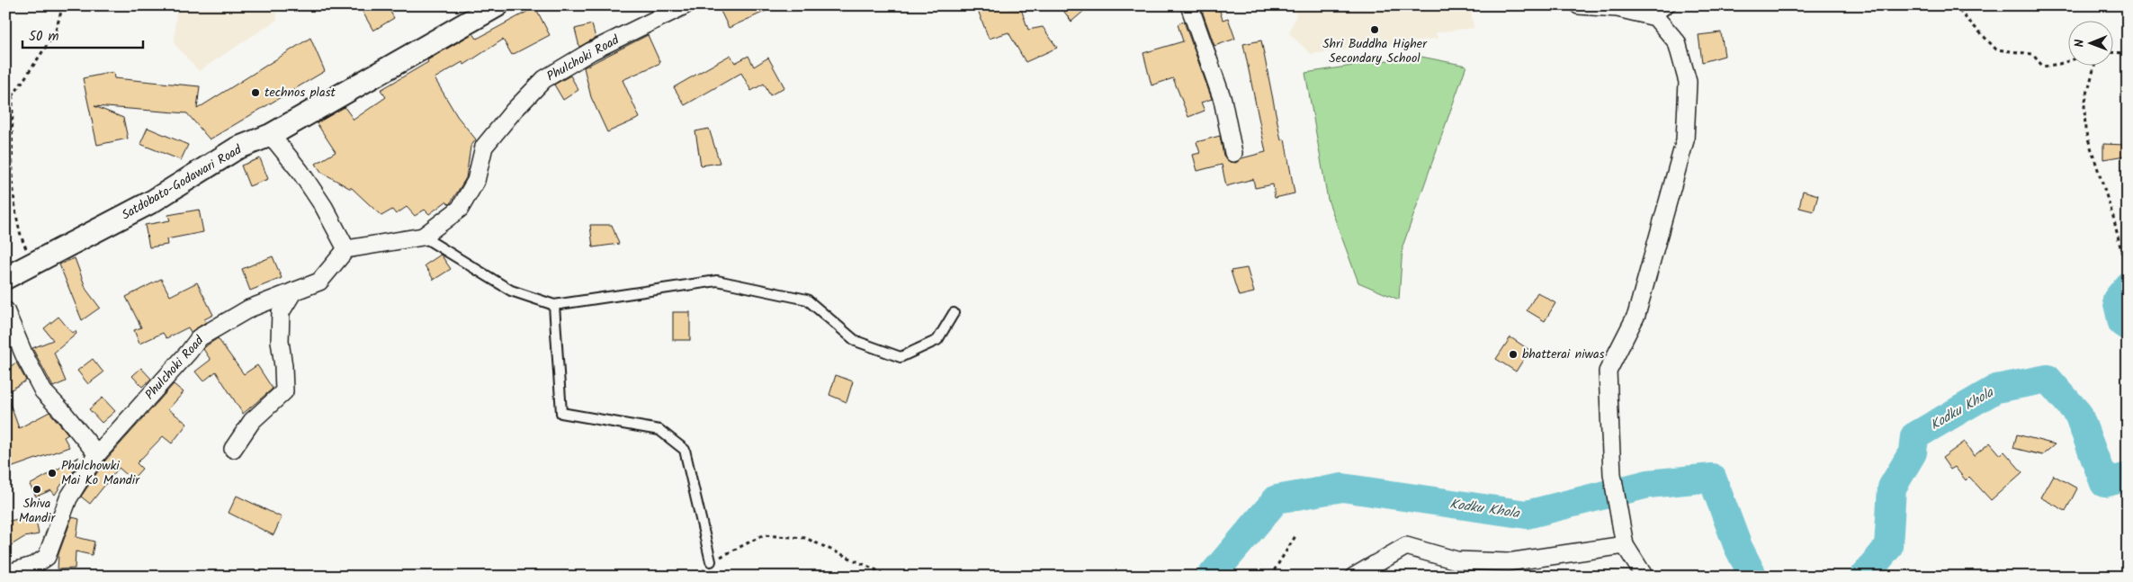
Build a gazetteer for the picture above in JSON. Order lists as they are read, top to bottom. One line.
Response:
{"streets":{"street":["Phulchoki Road","Satdobato-Godawari Road"]},"water":["Kodku Khola"],"places":["Shri Buddha Higher Secondary School","technos plast","bhatterai niwas","Phulchowki Mai Ko Mandir","Shiva Mandir"],"scale_bar":"50 m","north":"left"}
